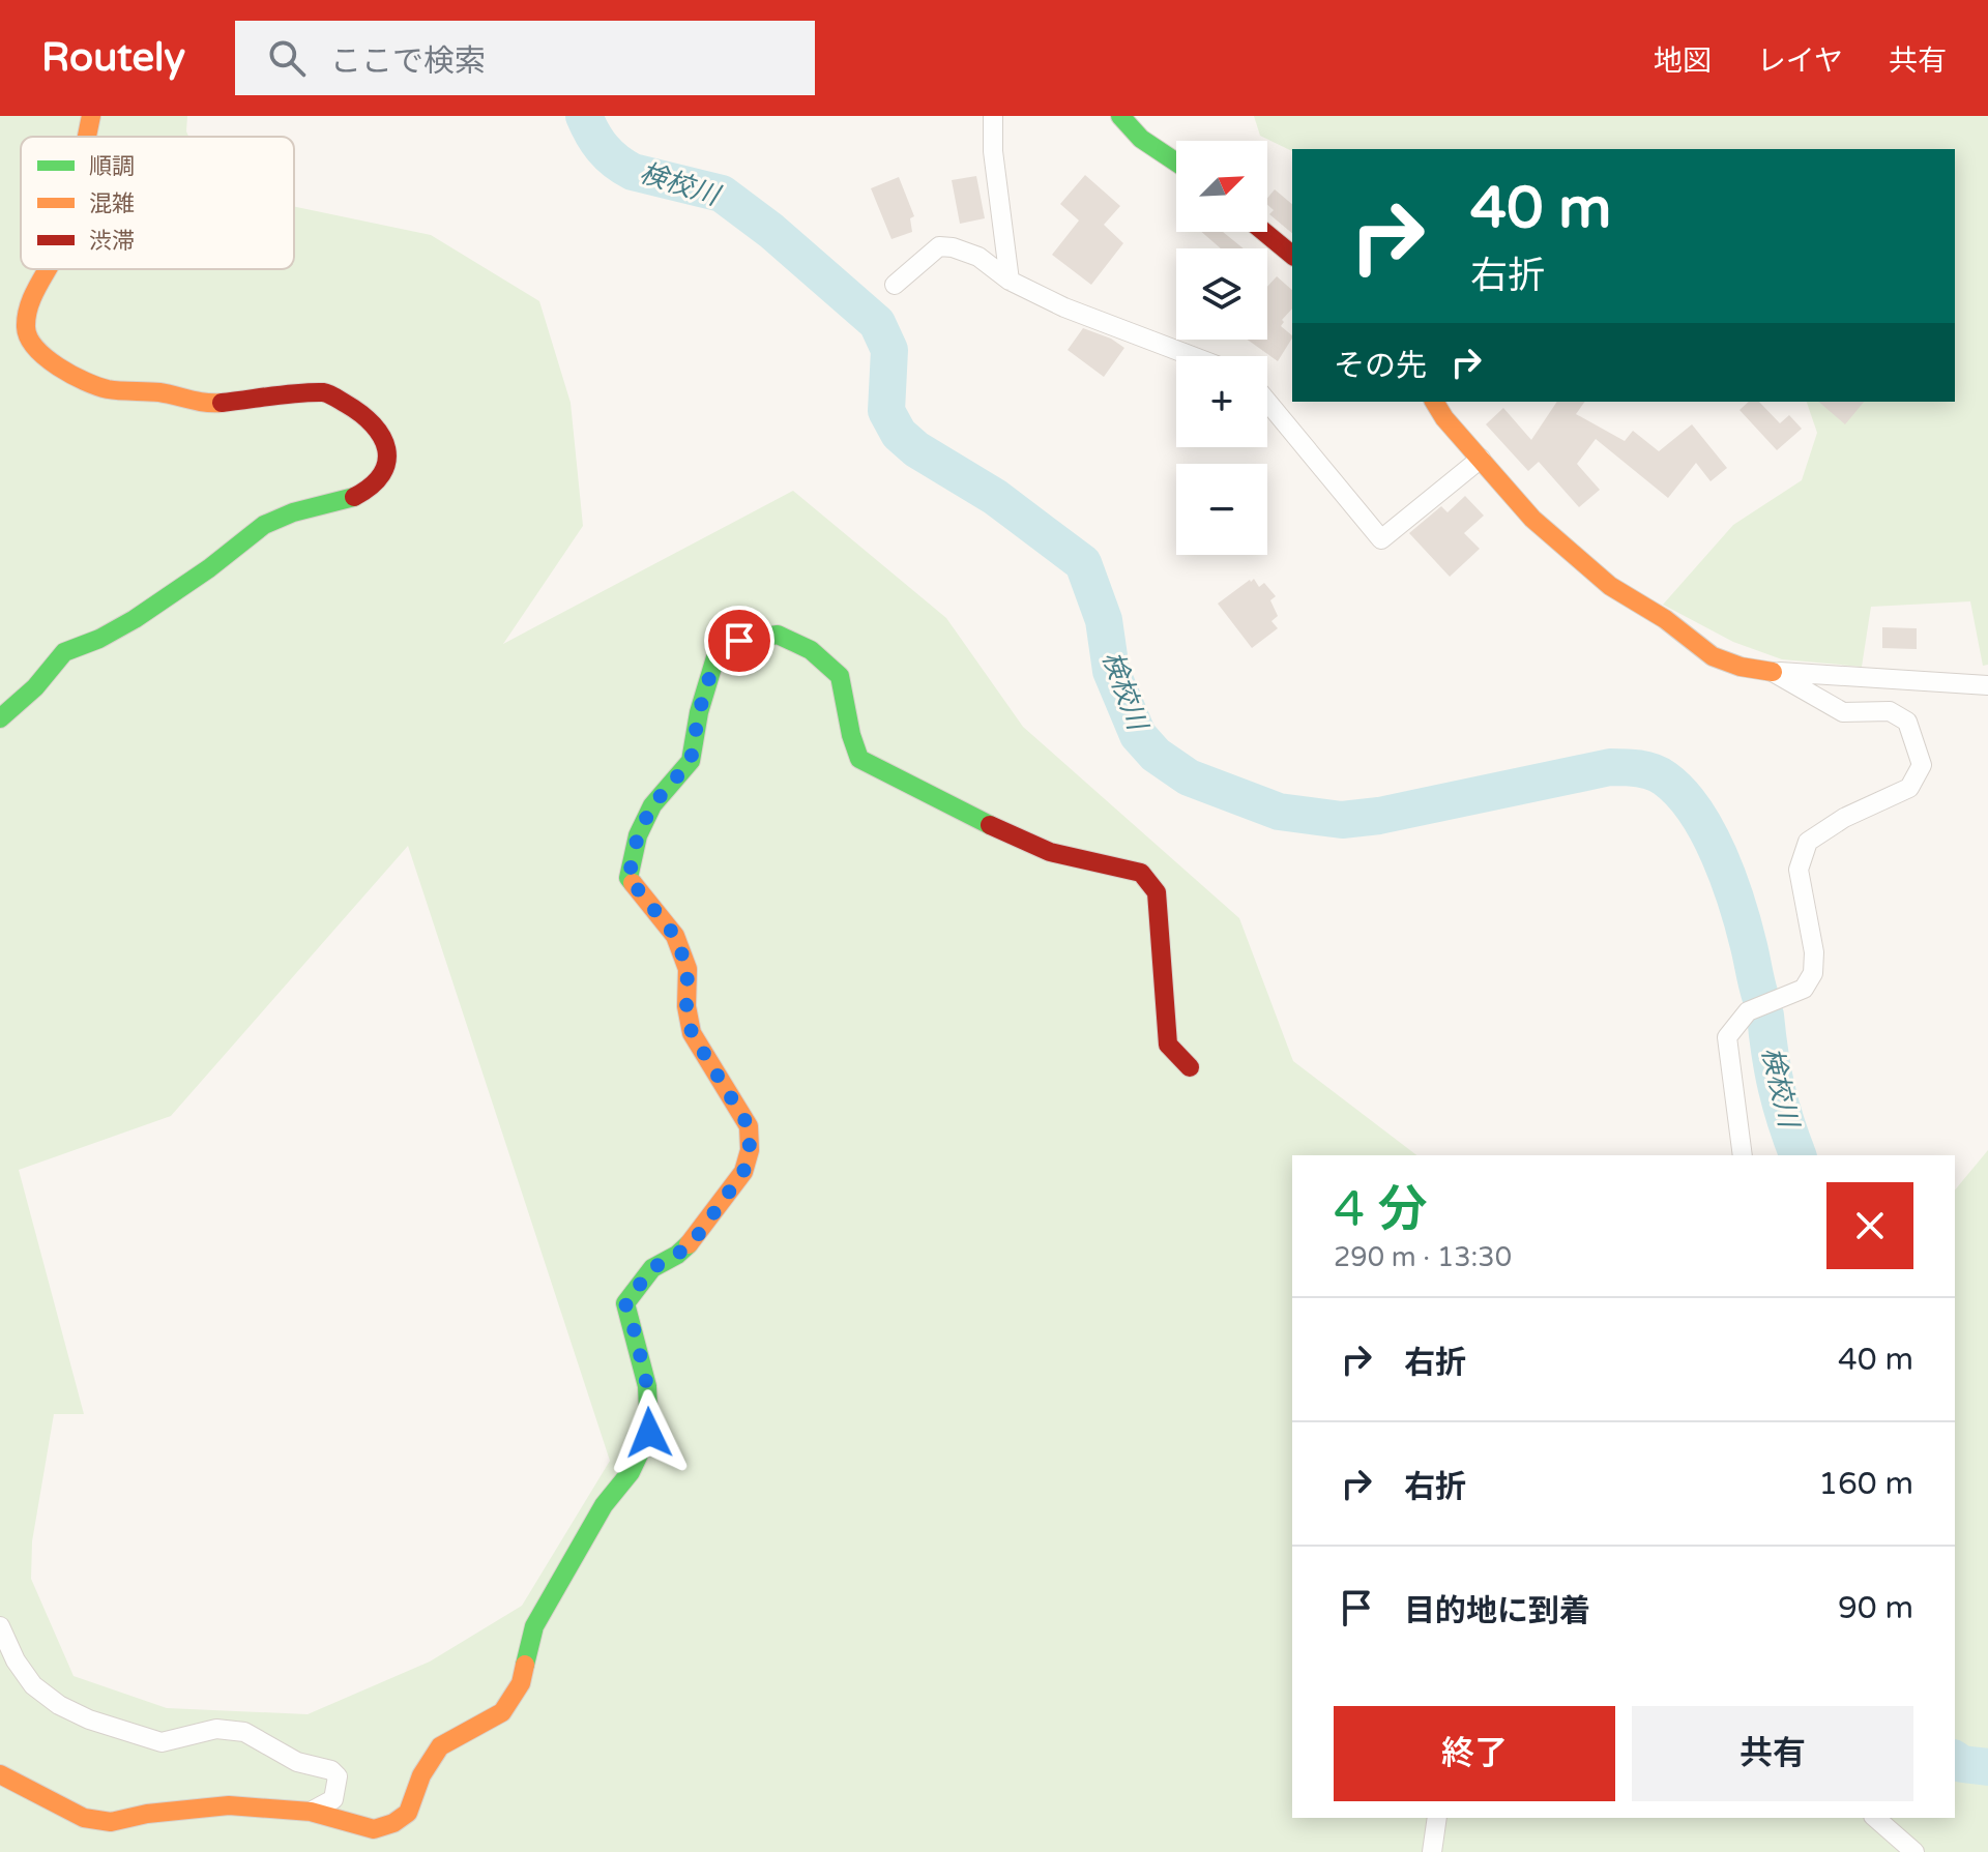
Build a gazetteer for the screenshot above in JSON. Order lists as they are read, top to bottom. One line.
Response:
{"water":["検校川"],"legend":["順調","混雑","渋滞"],"north":"top right","page":{"header":"Routely","search":"ここで検索","nav":["地図","レイヤ","共有"],"map_buttons":["+","−"],"turn":["40 m","右折"],"then":"その先","heading":["4 分","290 m · 13:30"],"list":[{"name":"右折","value":"40 m"},{"name":"右折","value":"160 m"},{"name":"目的地に到着","value":"90 m"}],"buttons":["終了","共有"]}}
